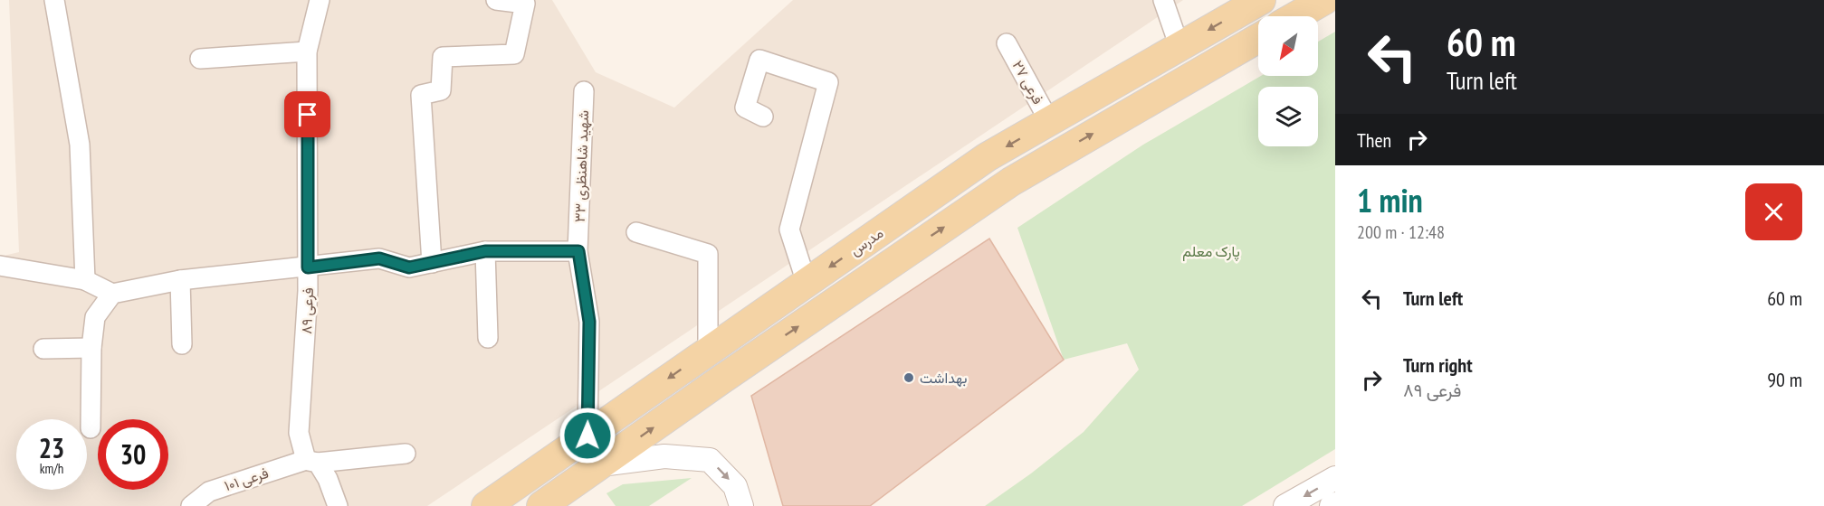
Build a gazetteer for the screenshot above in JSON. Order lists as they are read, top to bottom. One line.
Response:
{"streets":{"main road":["مدرس"],"street":["فرعی ۲۷","۳۳ شهید شاهنظری","فرعی ۸۹","فرعی ۱۰۱"]},"crossings":[["فرعی ۲۷","مدرس"],["۳۳ شهید شاهنظری","مدرس"],["فرعی ۸۹","فرعی ۱۰۱"]],"parks":["پارک معلم"],"places":["بهداشت"],"north":"bottom left","page":{"turn":["60 m","Turn left"],"then":"Then","heading":["1 min","200 m · 12:48"],"list":[{"name":"Turn left","value":"60 m"},{"name":"Turn right","note":"فرعی ۸۹","value":"90 m"}],"speed":"23 km/h","limit":"30"}}
